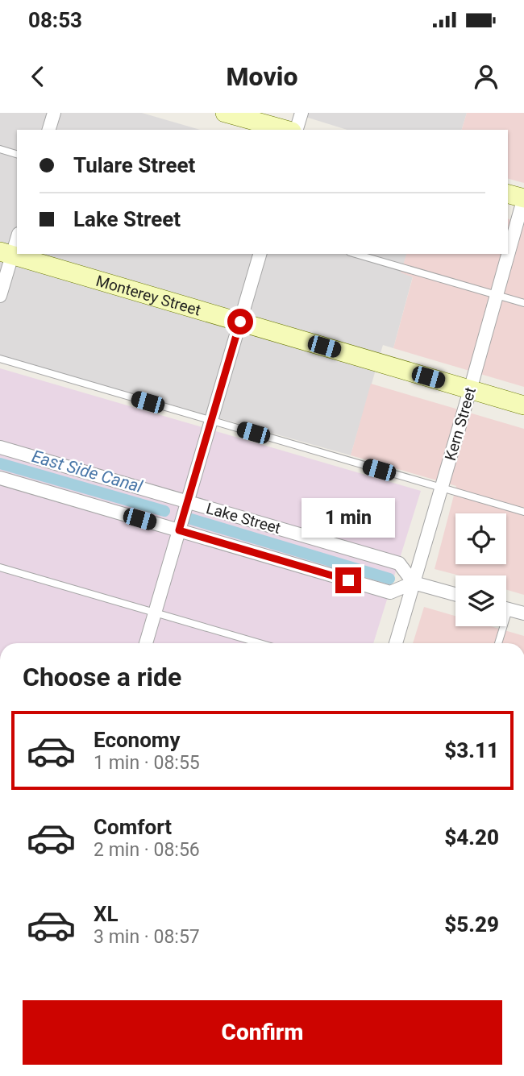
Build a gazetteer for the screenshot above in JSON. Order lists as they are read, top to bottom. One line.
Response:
{"streets":{"main road":["Monterey Street"],"street":["Kern Street","Lake Street"]},"crossings":[["Monterey Street","Kern Street"],["Kern Street","Lake Street"]],"water":["East Side Canal"],"page":{"status":"08:53","header":"Movio","banner":["Tulare Street","Lake Street"],"bubble":"1 min","heading":"Choose a ride","list":[{"name":"Economy","note":"1 min · 08:55","value":"$3.11"},{"name":"Comfort","note":"2 min · 08:56","value":"$4.20"},{"name":"XL","note":"3 min · 08:57","value":"$5.29"}],"buttons":"Confirm"}}
